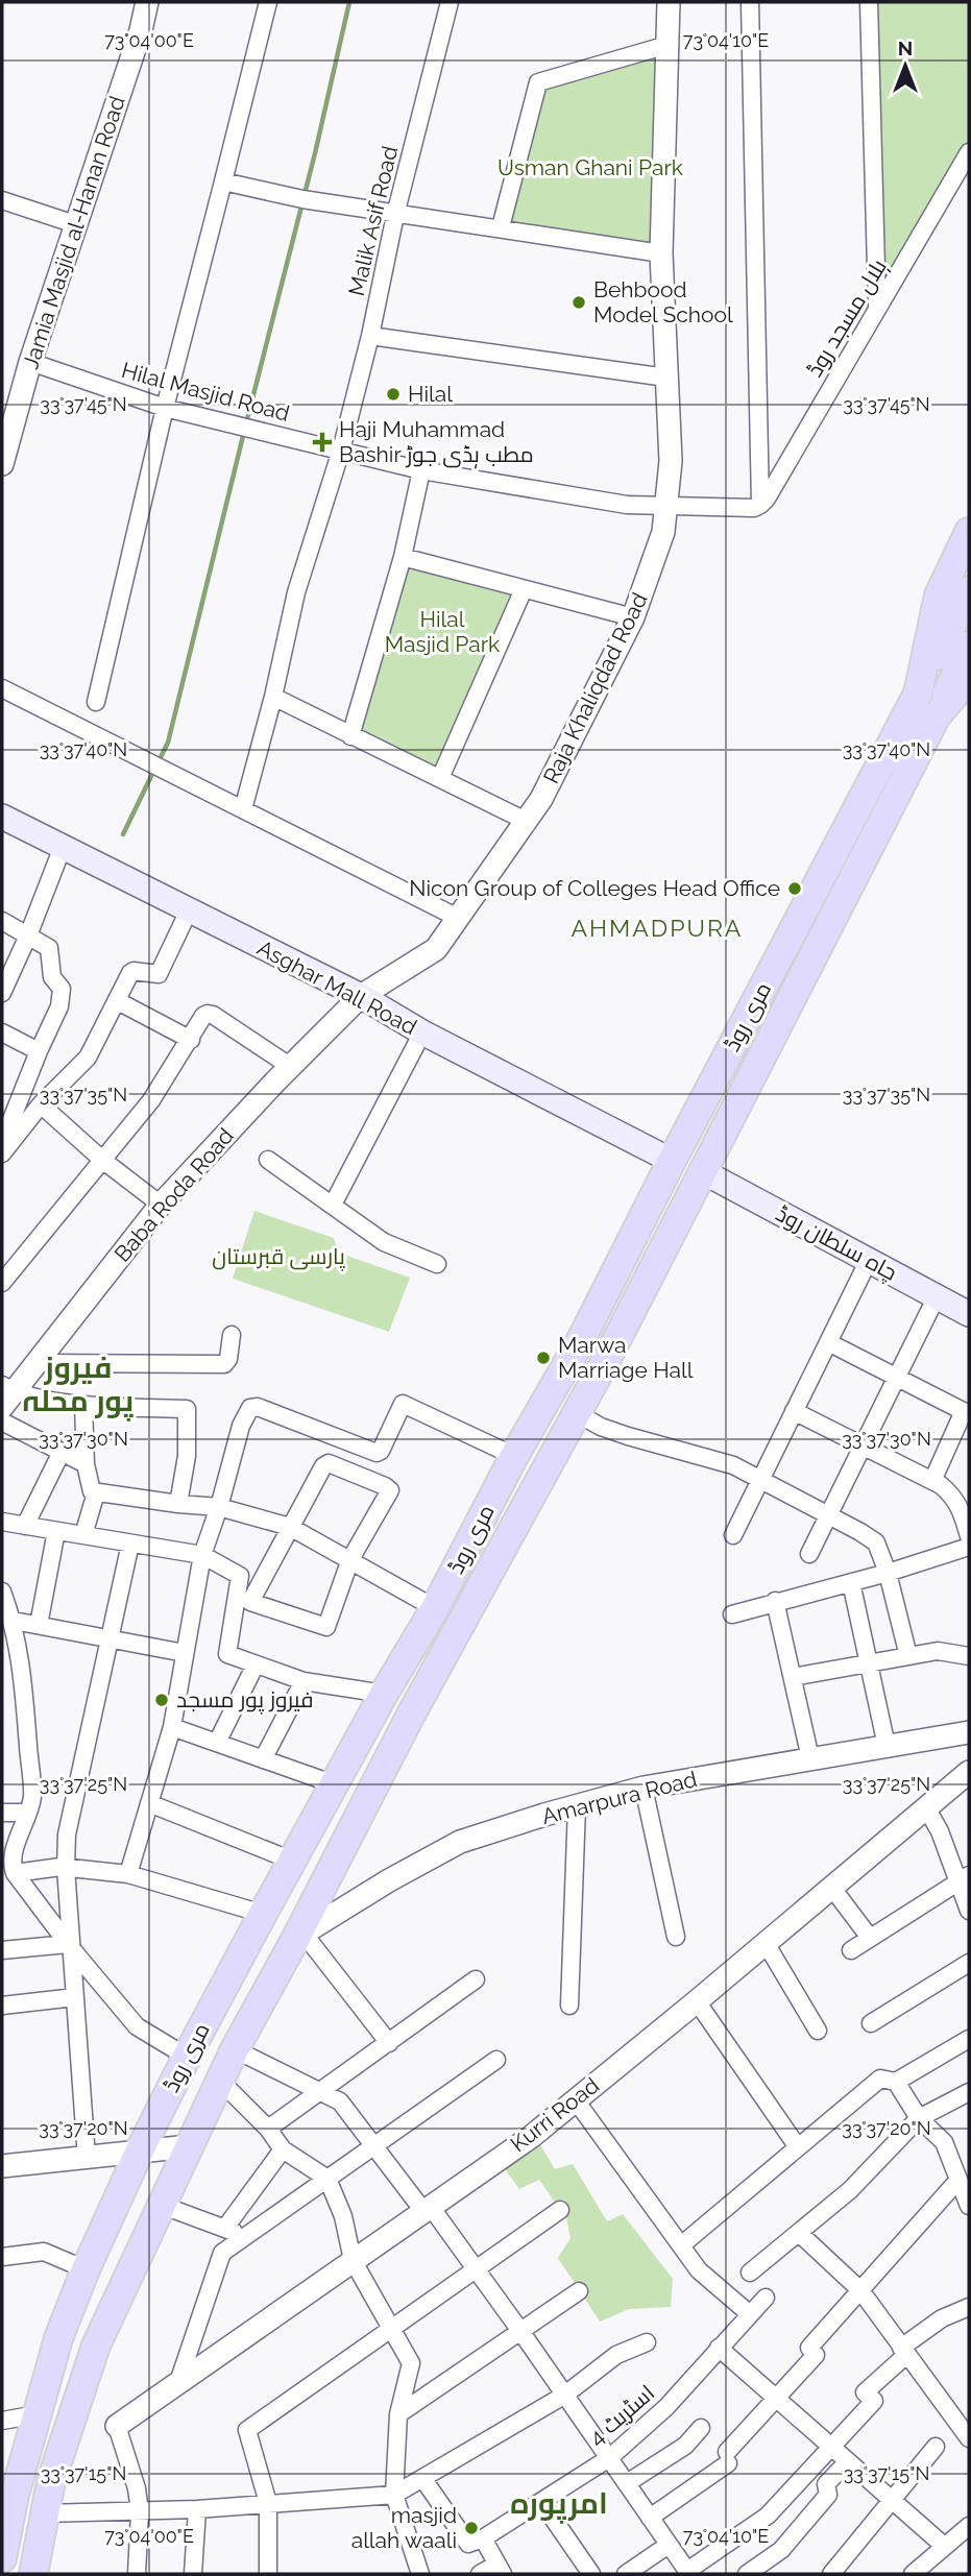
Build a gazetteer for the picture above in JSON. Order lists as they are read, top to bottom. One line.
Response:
{"streets":{"main road":["Asghar Mall Road","مری روڈ","چاہ سلطان روڈ"],"street":["Malik Asif Road","Jamia Masjid al-Hanan Road","ہلال مسجد روڈ","Hilal Masjid Road","Raja Khaliqdad Road","Baba Roda Road","Amarpura Road","Kurri Road","اسٹریٹ 4"]},"crossings":[["Malik Asif Road","Hilal Masjid Road"],["Jamia Masjid al-Hanan Road","Hilal Masjid Road"],["ہلال مسجد روڈ","Hilal Masjid Road"],["Hilal Masjid Road","Raja Khaliqdad Road"],["Raja Khaliqdad Road","Asghar Mall Road"],["Raja Khaliqdad Road","Baba Roda Road"],["Asghar Mall Road","مری روڈ"],["Asghar Mall Road","Baba Roda Road"],["مری روڈ","چاہ سلطان روڈ"],["مری روڈ","Amarpura Road"]],"districts":["AHMADPURA","فیروز پور محلہ","امرپورہ"],"parks":["Usman Ghani Park","Hilal Masjid Park","پارسی قبرستان"],"places":{"other":["Behbood Model School","Hilal","Nicon Group of Colleges Head Office","Marwa Marriage Hall","فیروز پور مسجد","masjid allah waali"],"health":["Haji Muhammad Bashir مطب ہڈی جوڑ"]},"north":"top","coordinates":["73°04'00\"E","73°04'10\"E","33°37'45\"N","33°37'40\"N","33°37'35\"N","33°37'30\"N","33°37'25\"N","33°37'20\"N","33°37'15\"N"]}
